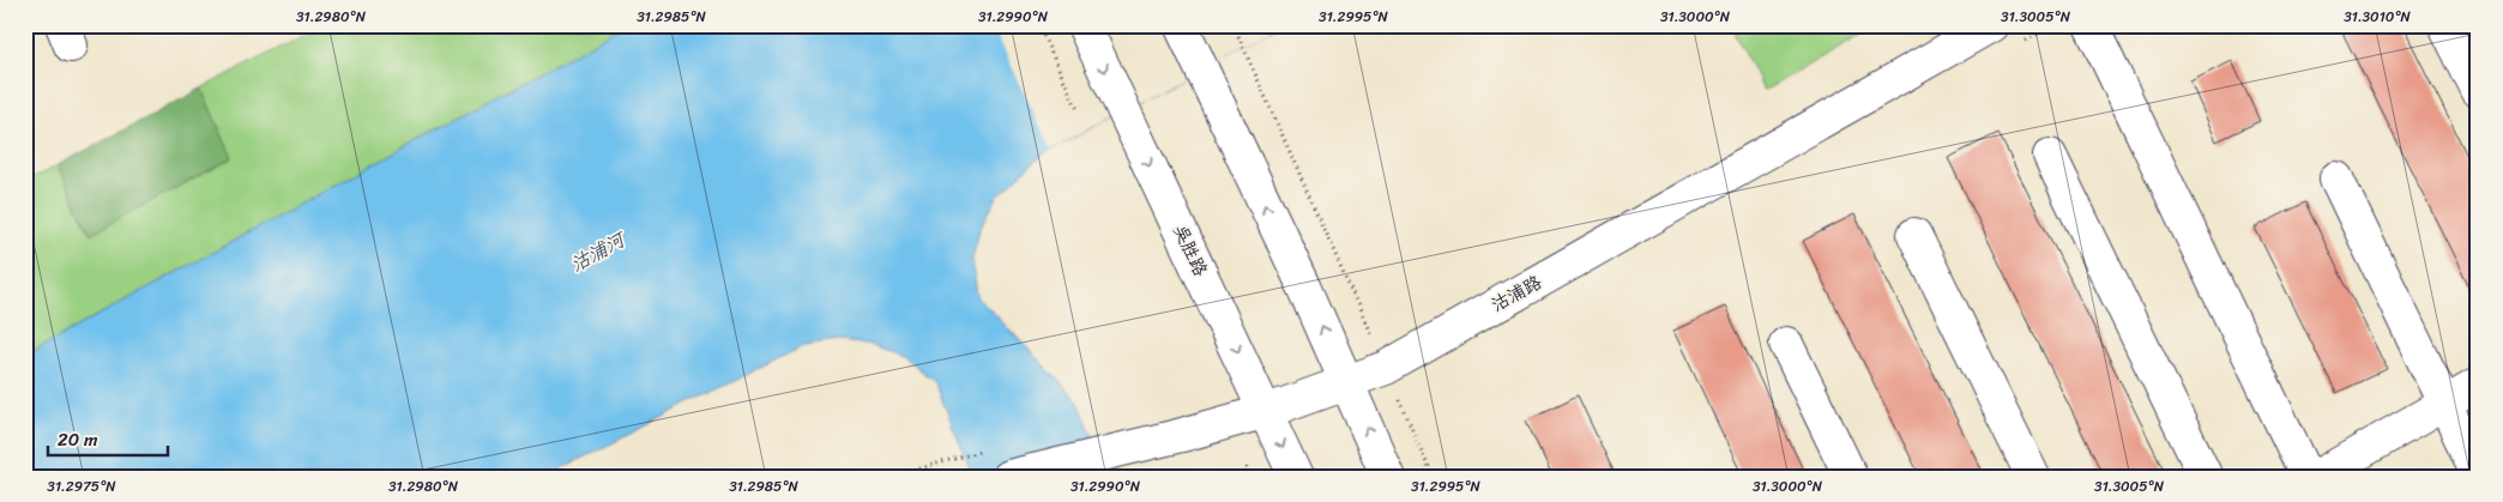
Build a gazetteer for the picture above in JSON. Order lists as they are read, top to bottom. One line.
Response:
{"streets":{"street":["吴胜路","沽浦路"]},"crossings":[["吴胜路","沽浦路"]],"water":["沽浦河"],"scale_bar":"20 m","coordinates":["31.2980°N","31.2985°N","31.2990°N","31.2995°N","31.3000°N","31.3005°N","31.3010°N","31.2975°N"]}
